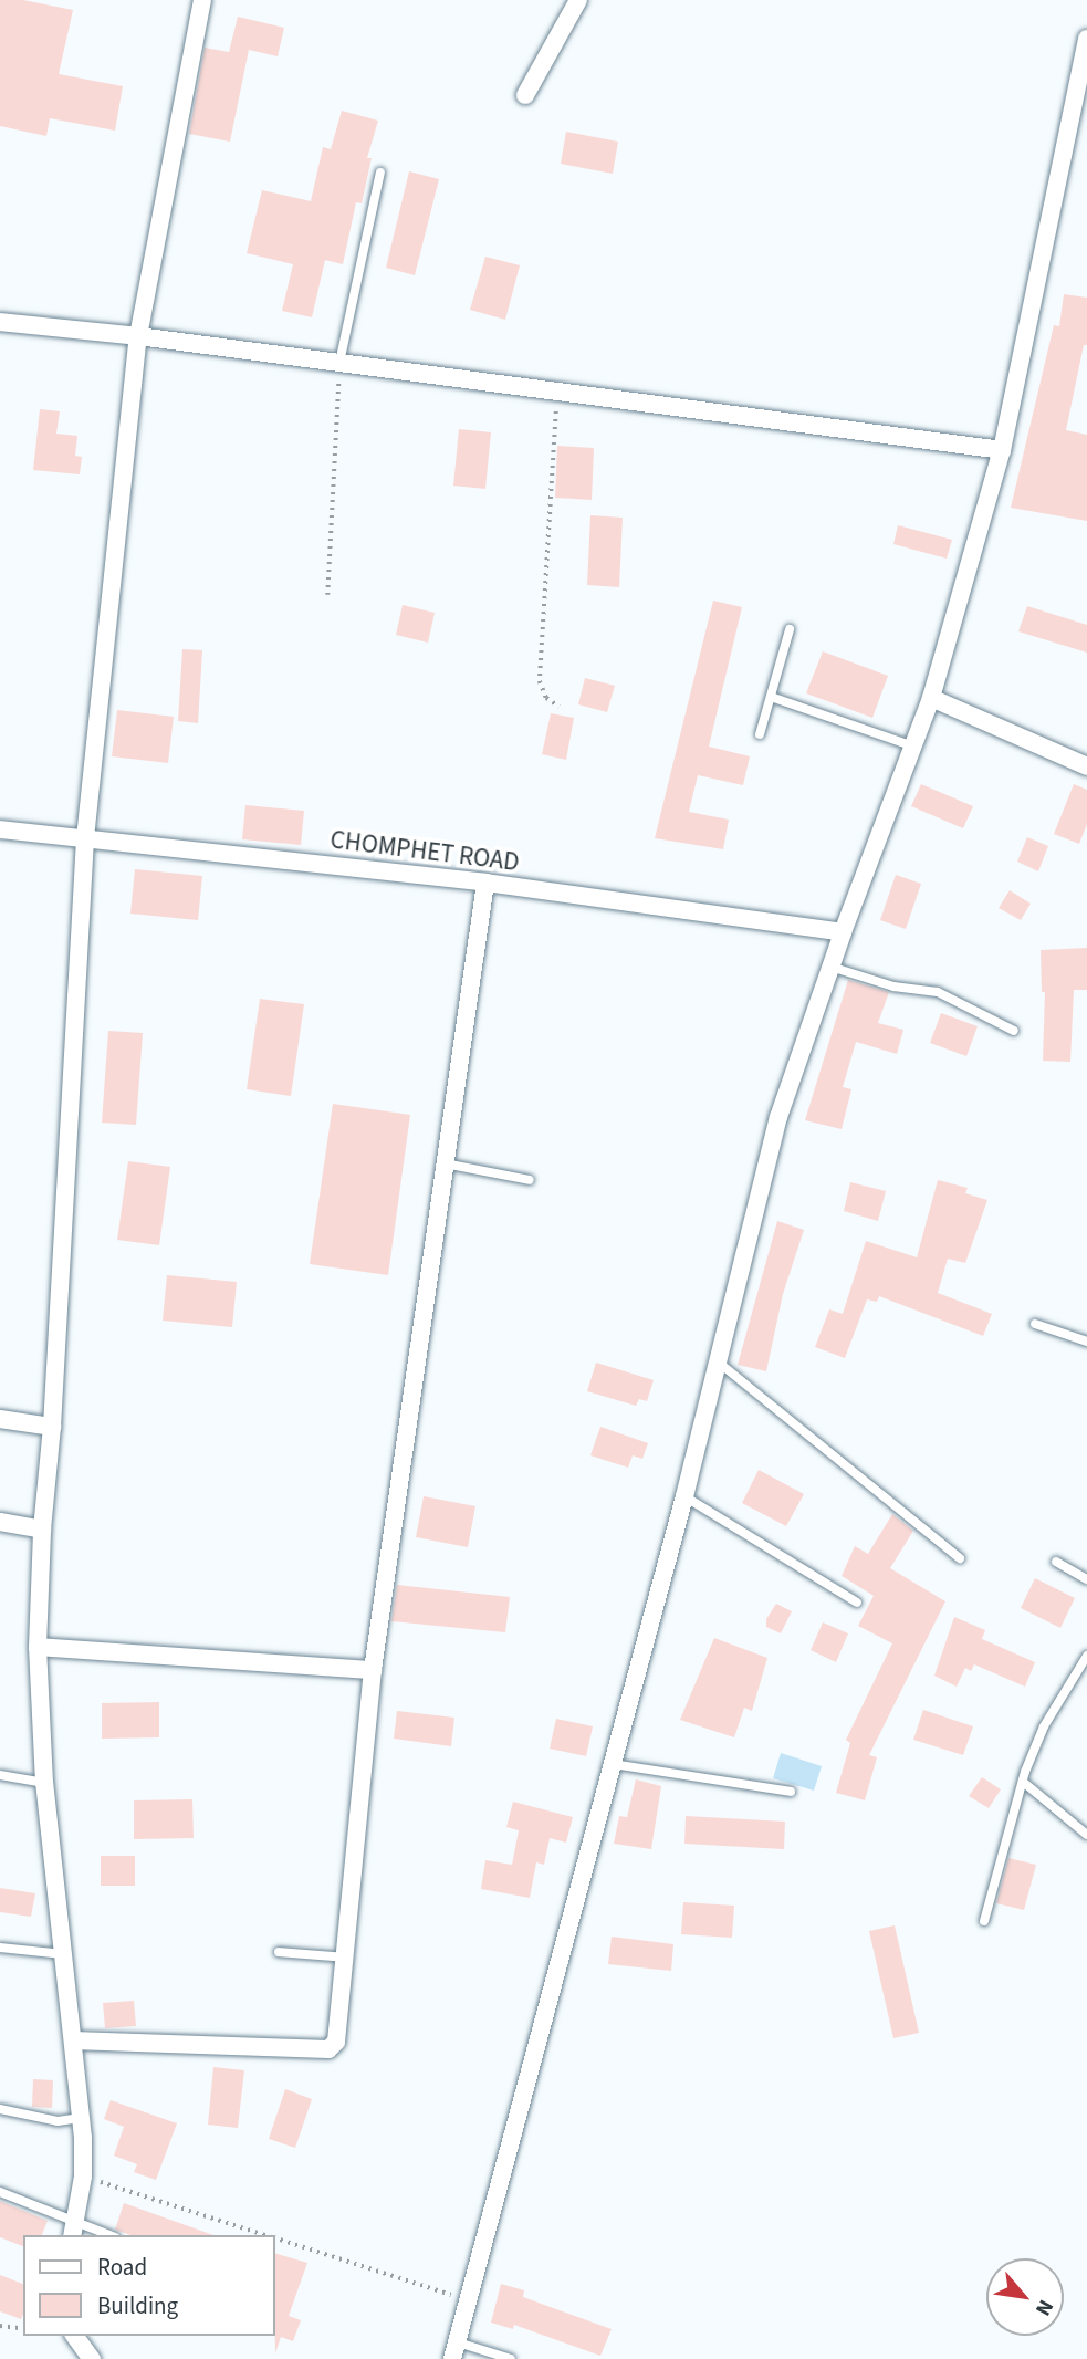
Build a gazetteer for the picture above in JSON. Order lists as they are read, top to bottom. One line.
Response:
{"streets":{"street":["CHOMPHET ROAD"]},"legend":["Road","Building"],"north":"bottom right"}
